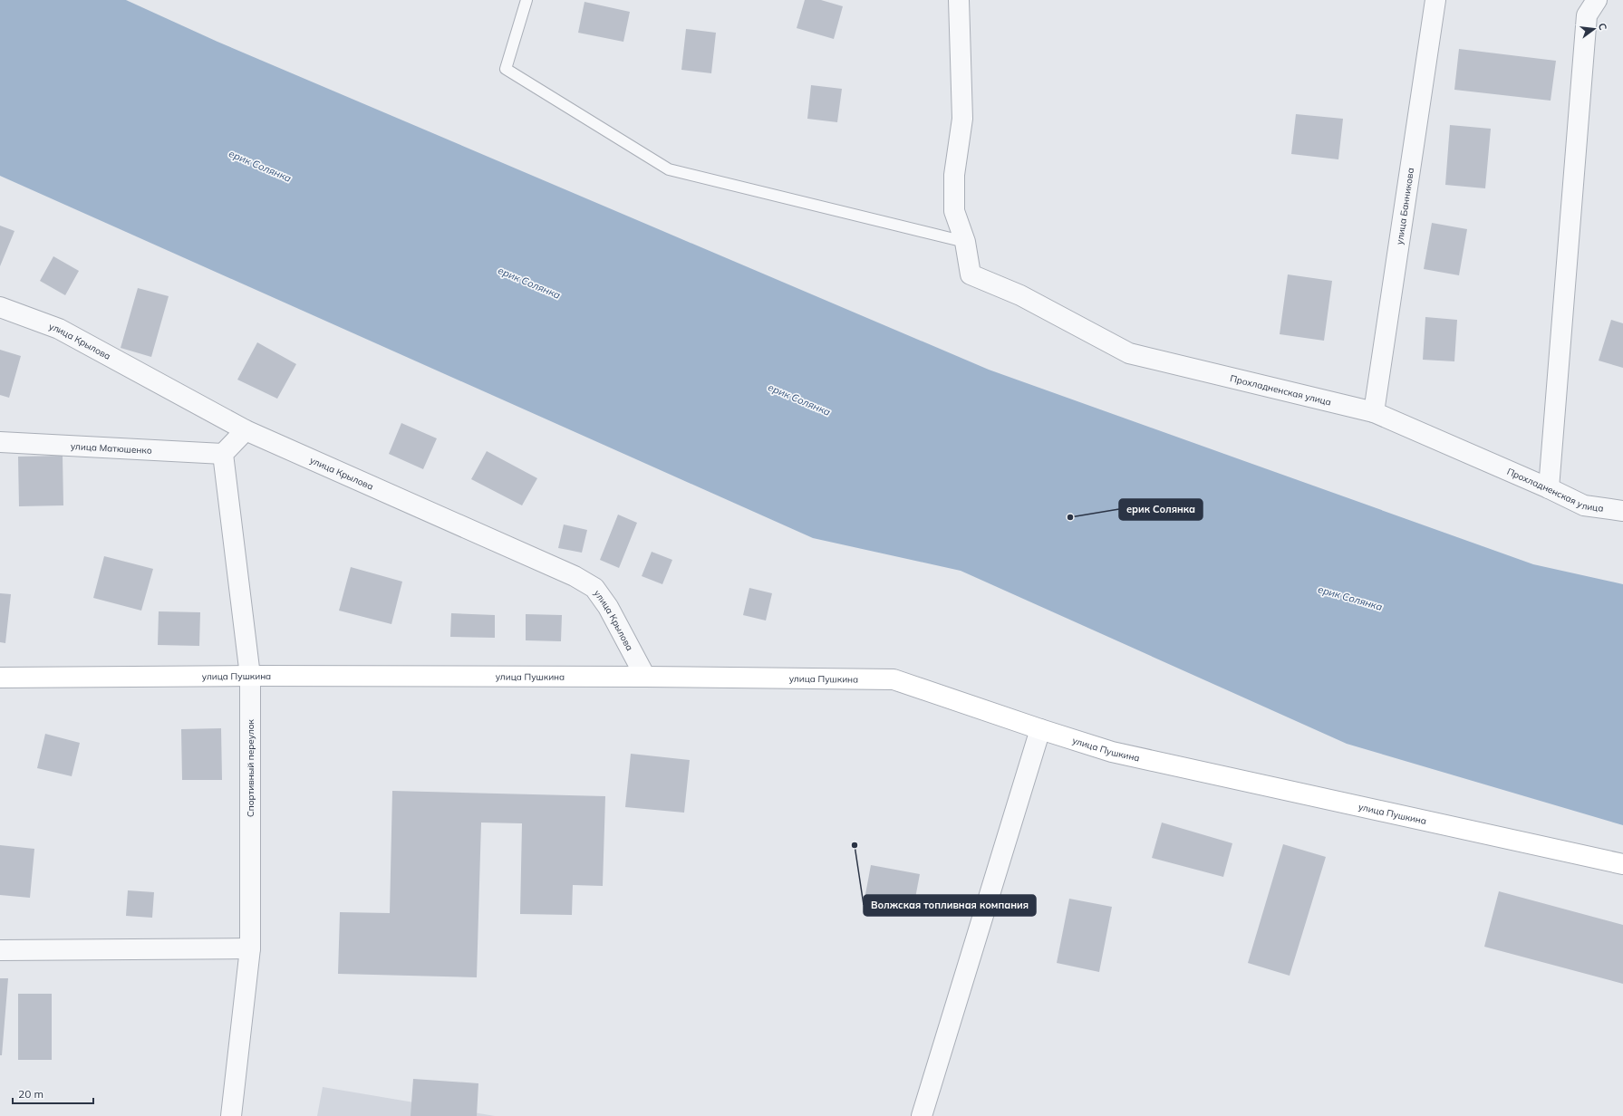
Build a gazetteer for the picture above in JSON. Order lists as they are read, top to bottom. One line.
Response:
{"streets":{"main road":["улица Пушкина"],"street":["улица Банникова","улица Крылова","Прохладненская улица","улица Матюшенко","Спортивный переулок"]},"crossings":[["улица Банникова","Прохладненская улица"],["улица Крылова","улица Пушкина"],["улица Матюшенко","Спортивный переулок"],["улица Пушкина","Спортивный переулок"]],"water":["ерик Солянка"],"places":["ерик Солянка","Волжская топливная компания"],"scale_bar":"20 m","north":"right"}
